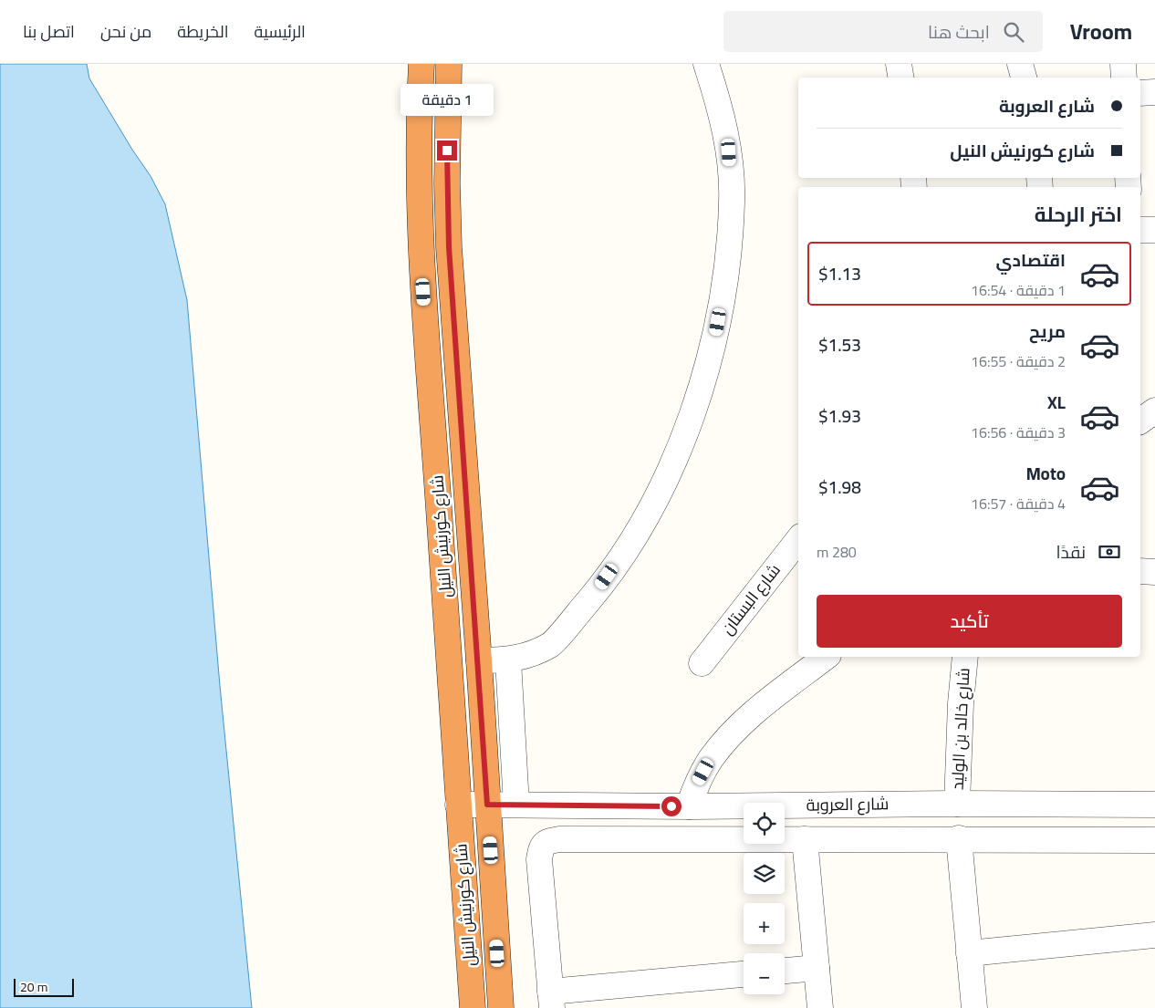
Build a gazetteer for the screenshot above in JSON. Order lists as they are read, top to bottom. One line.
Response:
{"streets":{"highway":["شارع كورنيش النيل"],"street":["شارع البستان","شارع خالد بن الوليد","شارع العروبة"]},"crossings":[["شارع كورنيش النيل","شارع العروبة"],["شارع خالد بن الوليد","شارع العروبة"]],"scale_bar":"20 m","page":{"header":"Vroom","search":"ابحث هنا","nav":["الرئيسية","الخريطة","من نحن","اتصل بنا"],"banner":["شارع العروبة","شارع كورنيش النيل"],"bubble":"1 دقيقة","heading":"اختر الرحلة","list":[{"name":"اقتصادي","note":"1 دقيقة · 16:54","value":"$1.13"},{"name":"مريح","note":"2 دقيقة · 16:55","value":"$1.53"},{"name":"XL","note":"3 دقيقة · 16:56","value":"$1.93"},{"name":"Moto","note":"4 دقيقة · 16:57","value":"$1.98"}],"pay":["نقدًا","280 m"],"buttons":"تأكيد","map_buttons":["+","−"],"scale":"20 m"}}
